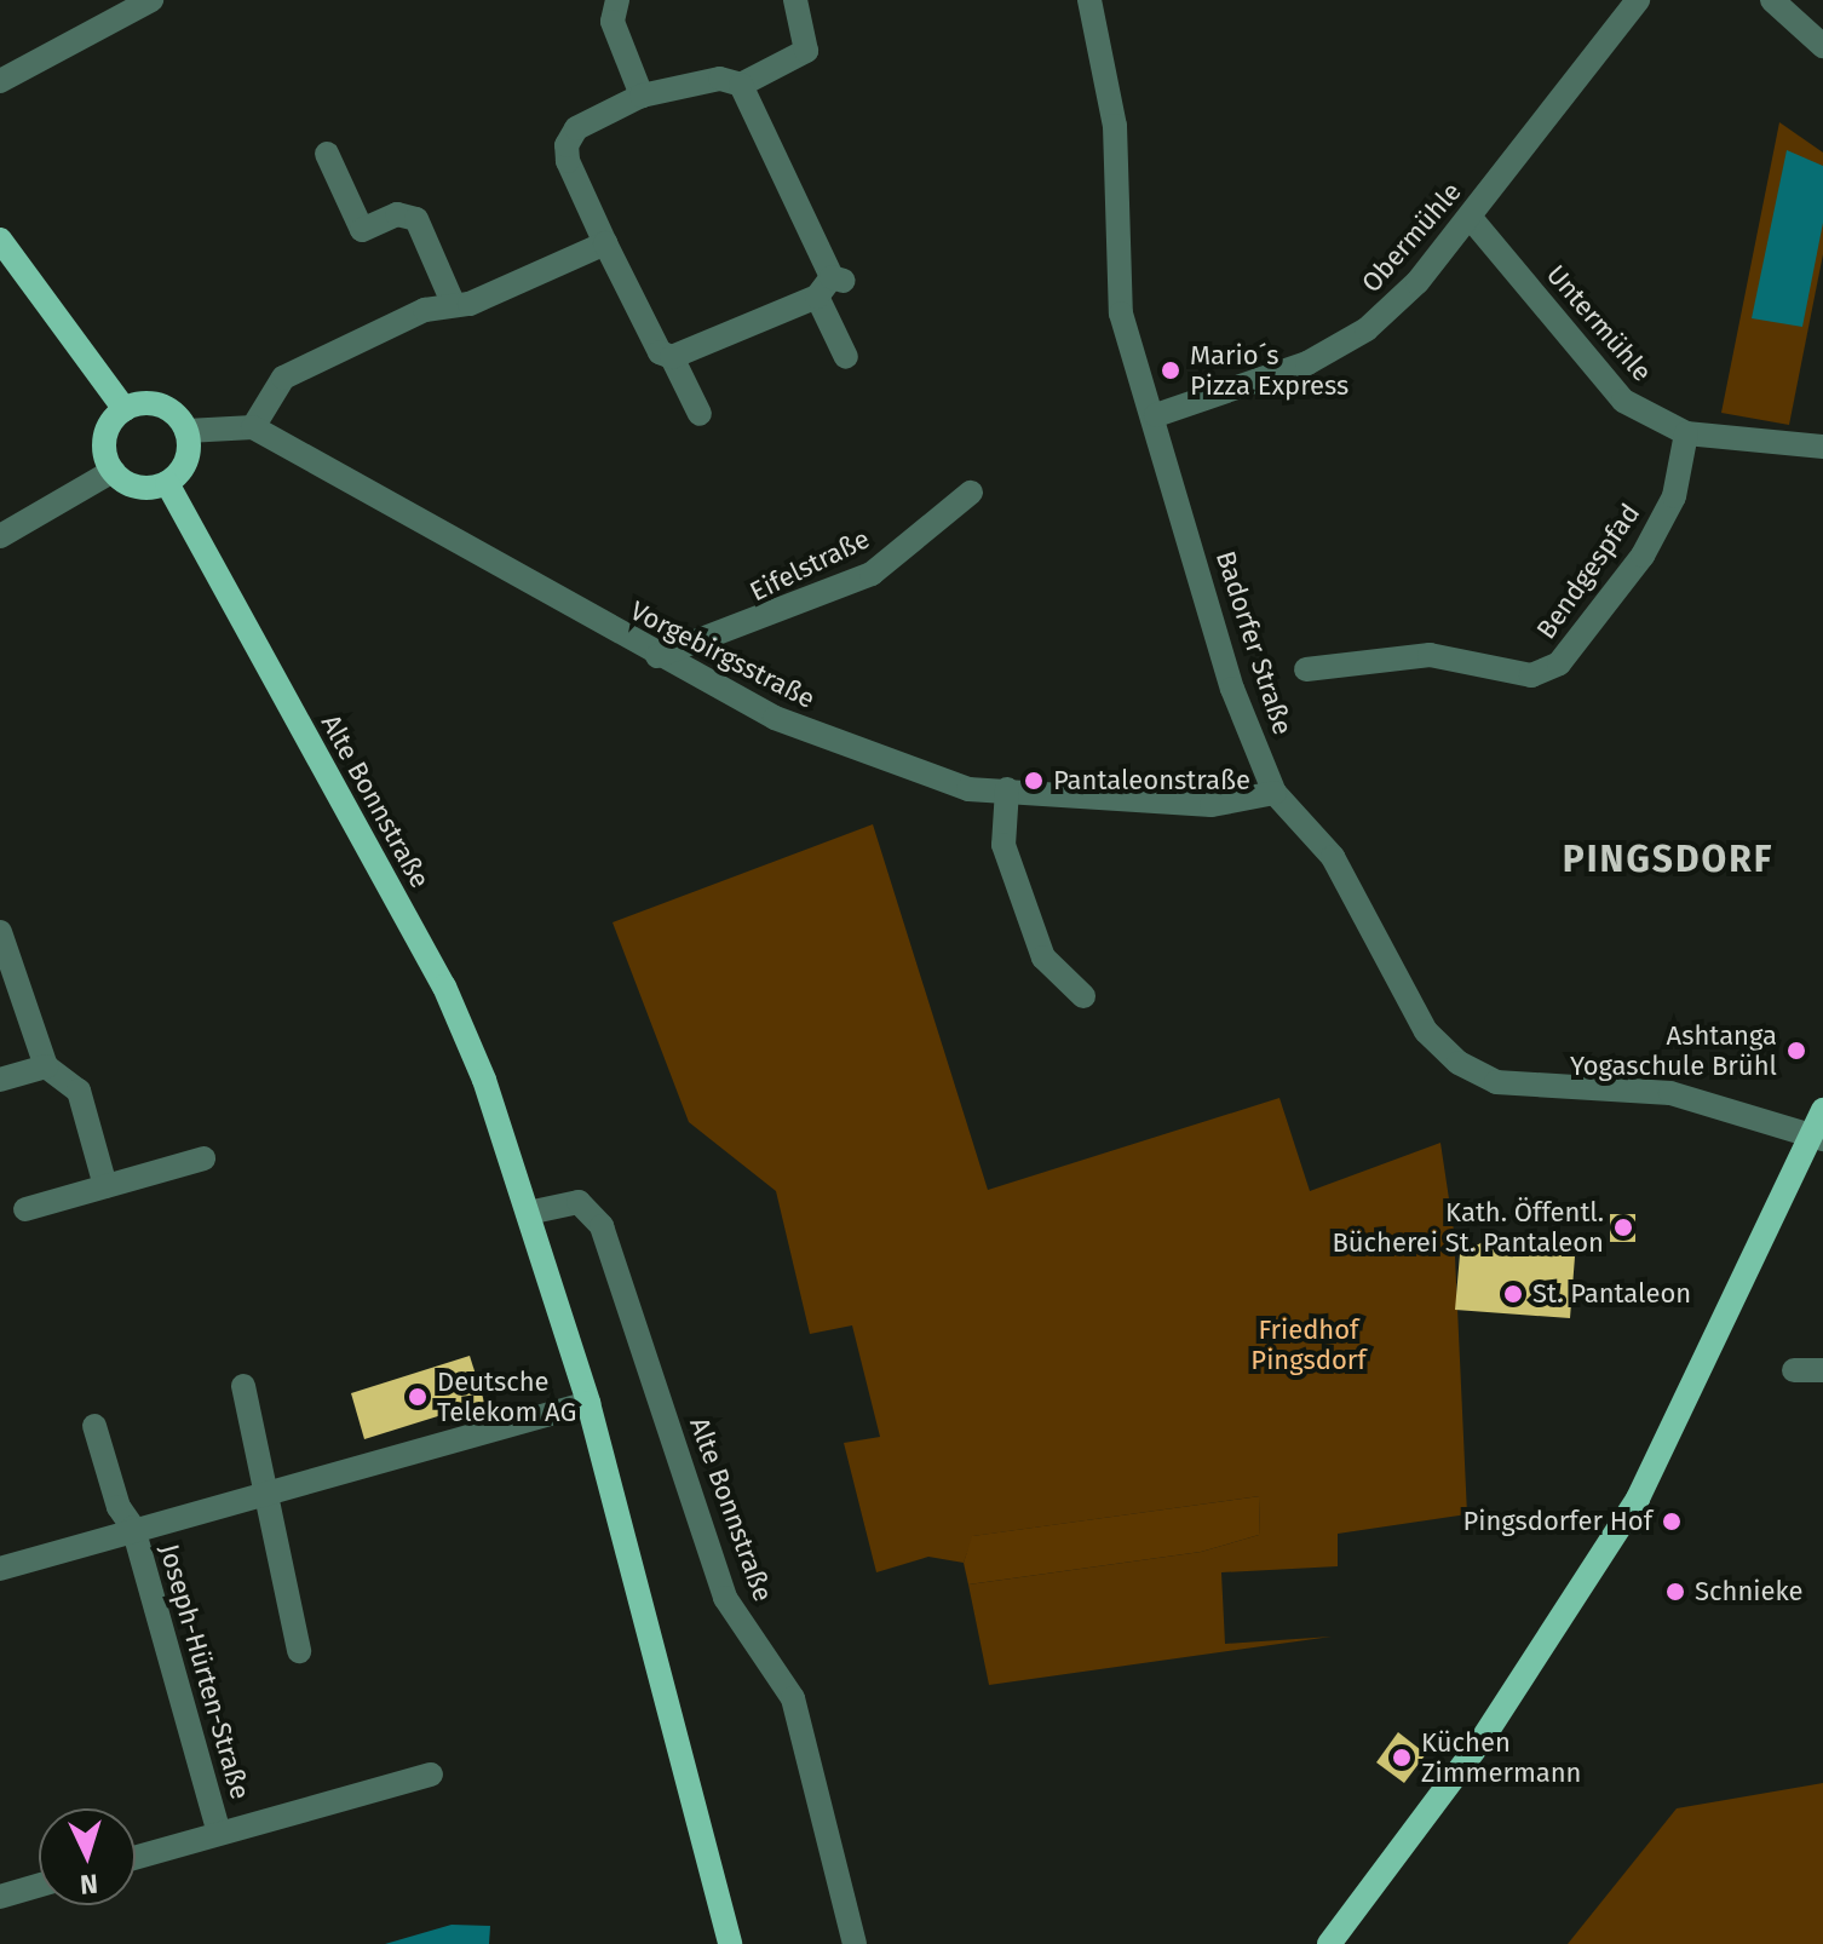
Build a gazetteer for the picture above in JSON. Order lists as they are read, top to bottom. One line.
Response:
{"streets":{"main road":["Alte Bonnstraße"],"street":["Obermühle","Untermühle","Eifelstraße","Bendgespfad","Badorfer Straße","Vorgebirgsstraße","Joseph-Hürten-Straße"]},"crossings":[["Obermühle","Untermühle"],["Obermühle","Badorfer Straße"],["Untermühle","Bendgespfad"],["Eifelstraße","Vorgebirgsstraße"],["Badorfer Straße","Vorgebirgsstraße"],["Alte Bonnstraße","Joseph-Hürten-Straße"]],"districts":["PINGSDORF"],"parks":["Friedhof Pingsdorf"],"places":["Mario´s Pizza Express","Pantaleonstraße","Ashtanga Yogaschule Brühl","Kath. Öffentl. Bücherei St. Pantaleon","St. Pantaleon","Deutsche Telekom AG","Pingsdorfer Hof","Schnieke","Küchen Zimmermann"],"north":"bottom"}
